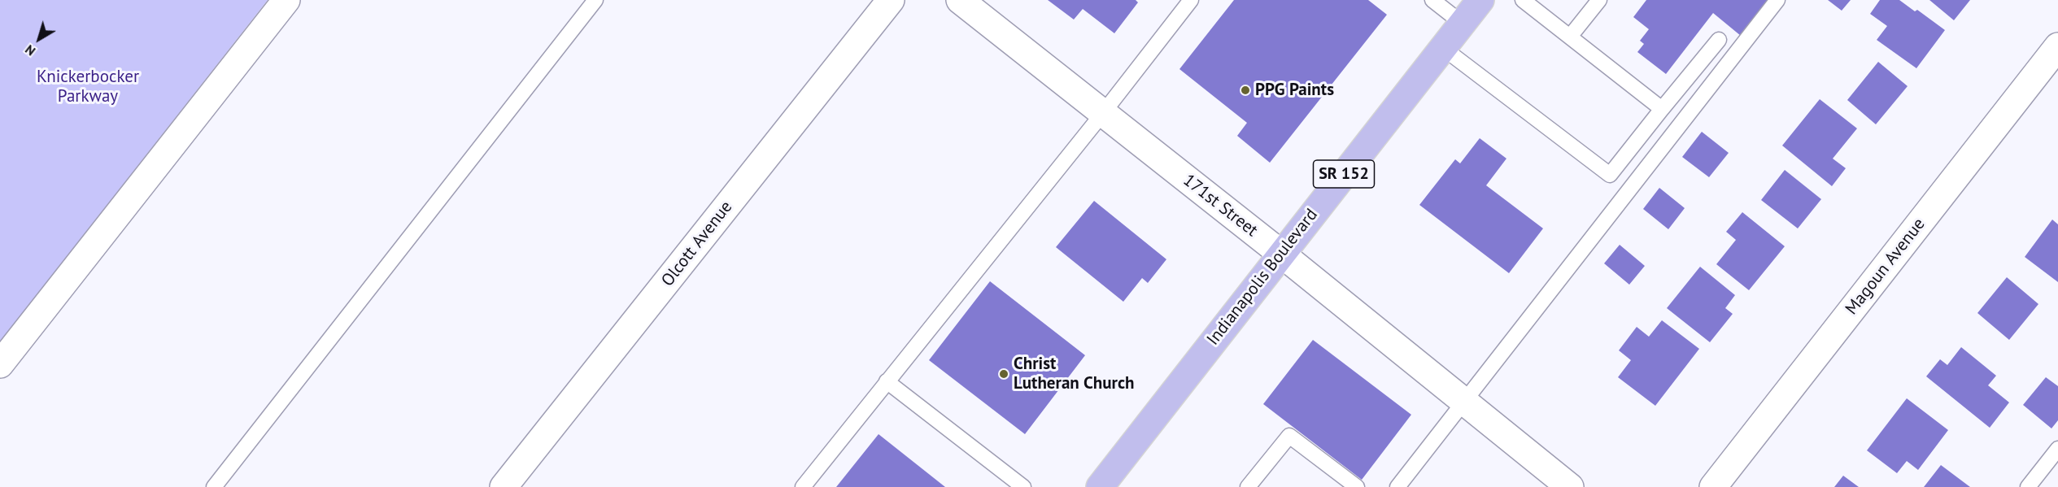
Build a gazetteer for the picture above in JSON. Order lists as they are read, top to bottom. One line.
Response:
{"streets":{"main road":["SR 152","Indianapolis Boulevard"],"street":["171st Street","Olcott Avenue","Magoun Avenue"]},"crossings":[["171st Street","Indianapolis Boulevard"]],"parks":["Knickerbocker Parkway"],"places":["PPG Paints","Christ Lutheran Church"],"north":"bottom left"}
